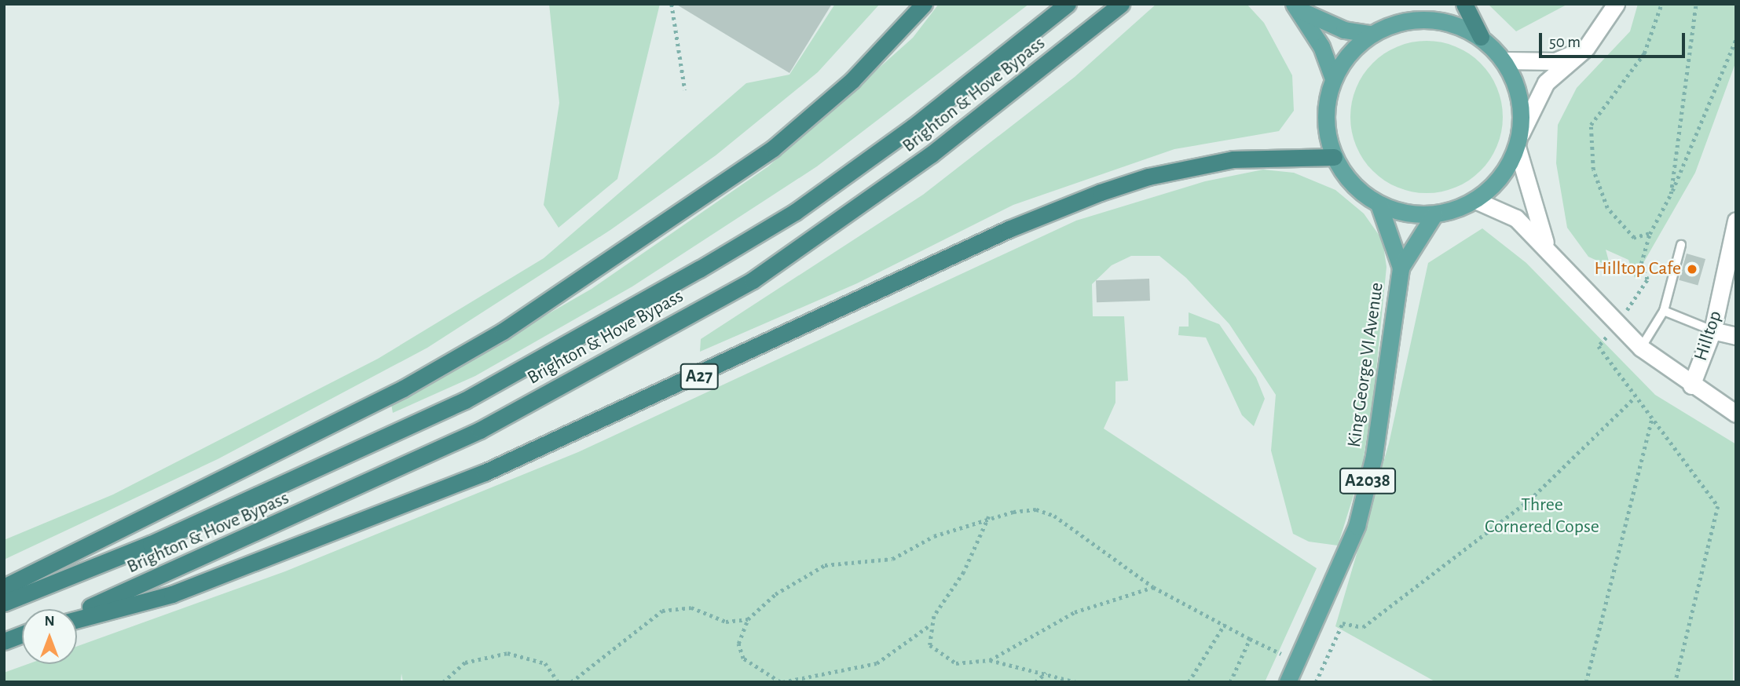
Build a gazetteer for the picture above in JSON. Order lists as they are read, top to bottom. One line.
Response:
{"streets":{"highway":["Brighton & Hove Bypass","A27"],"main road":["King George VI Avenue","A2038"],"street":["Hilltop"]},"crossings":[["King George VI Avenue","A27"]],"parks":["Three Cornered Copse"],"places":["Hilltop Cafe"],"scale_bar":"50 m","north":"top"}
